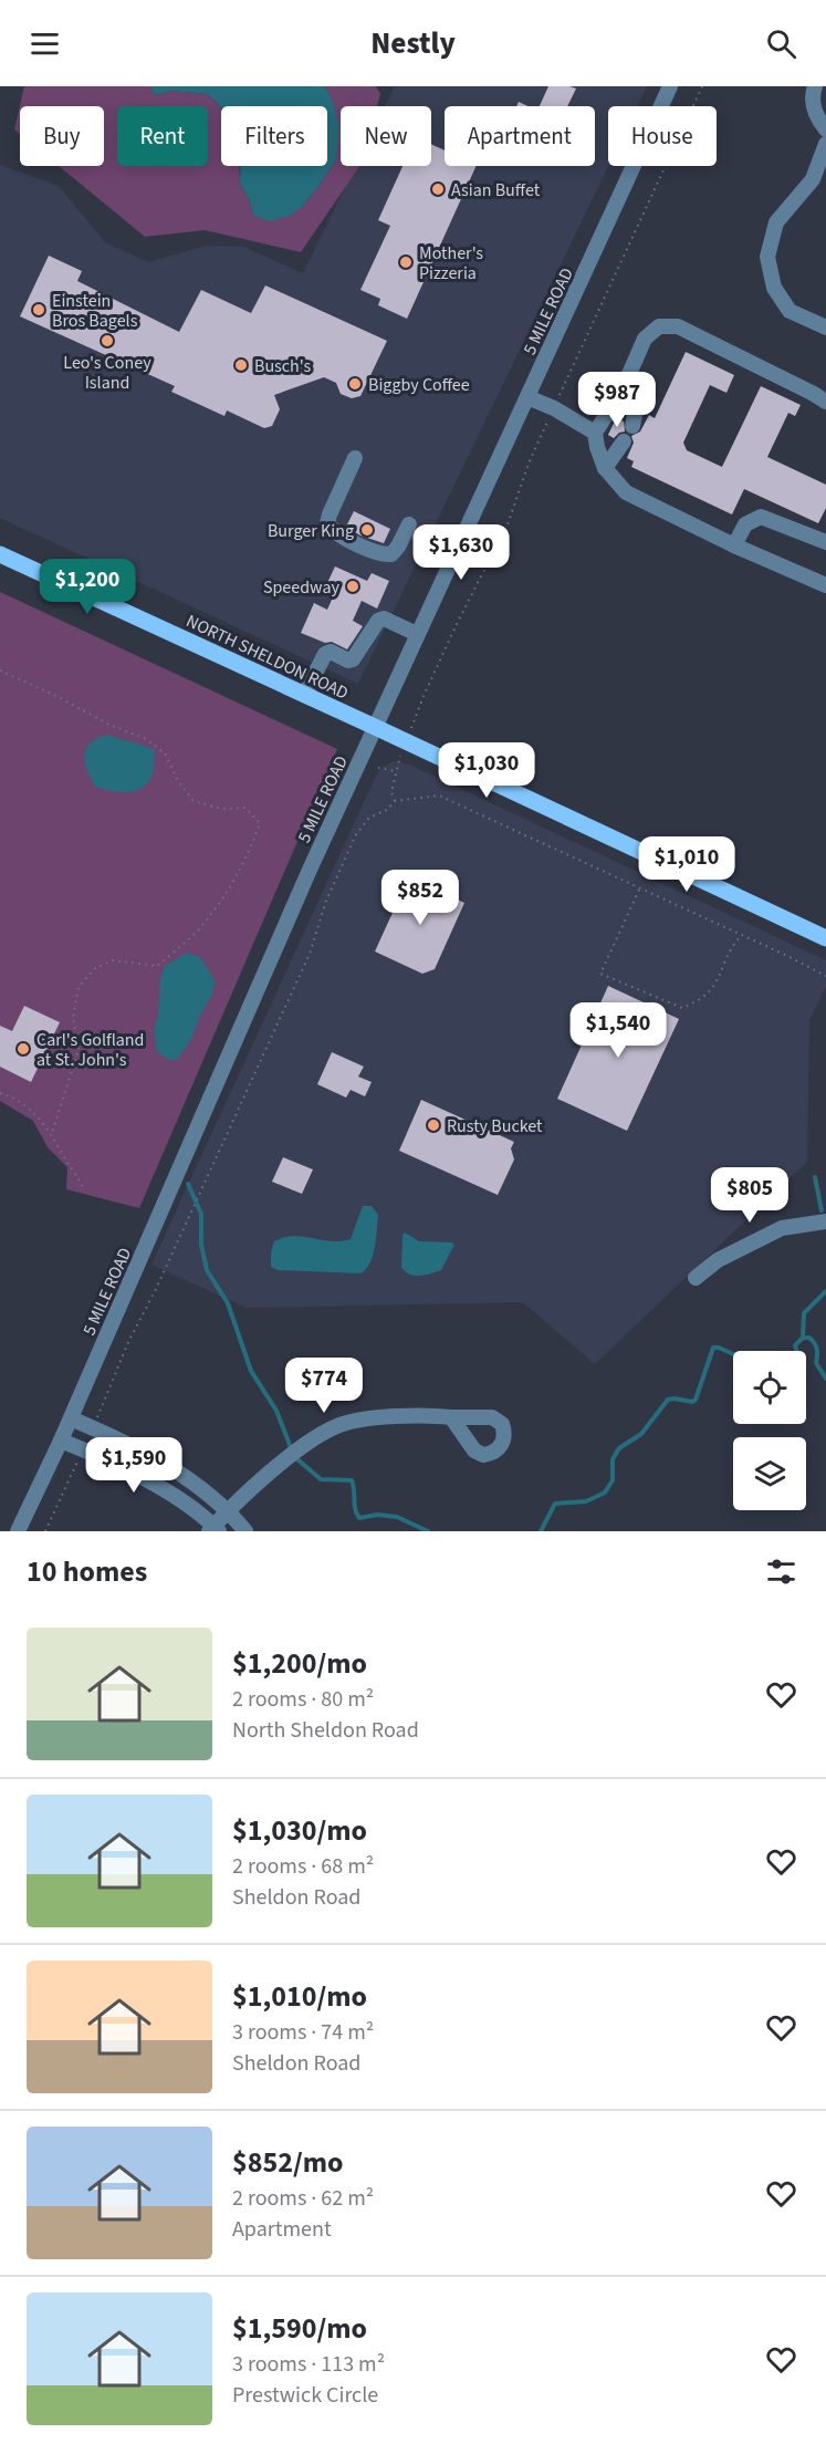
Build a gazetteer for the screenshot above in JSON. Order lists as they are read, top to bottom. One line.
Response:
{"streets":{"main road":["NORTH SHELDON ROAD"],"street":["5 MILE ROAD"]},"crossings":[["5 MILE ROAD","NORTH SHELDON ROAD"]],"places":["Asian Buffet","Mother's Pizzeria","Einstein Bros Bagels","Leo's Coney Island","Busch's","Biggby Coffee","Burger King","Speedway","Carl's Golfland at St. John's","Rusty Bucket"],"page":{"header":"Nestly","chip":["Buy","Rent","Filters","New","Apartment","House"],"price":["$987","$1,630","$1,200","$1,030","$1,010","$852","$1,540","$805","$774","$1,590"],"heading":"10 homes","list":[{"name":"$1,200/mo","note":"2 rooms · 80 m² · North Sheldon Road"},{"name":"$1,030/mo","note":"2 rooms · 68 m² · Sheldon Road"},{"name":"$1,010/mo","note":"3 rooms · 74 m² · Sheldon Road"},{"name":"$852/mo","note":"2 rooms · 62 m² · Apartment"},{"name":"$1,590/mo","note":"3 rooms · 113 m² · Prestwick Circle"}]}}
